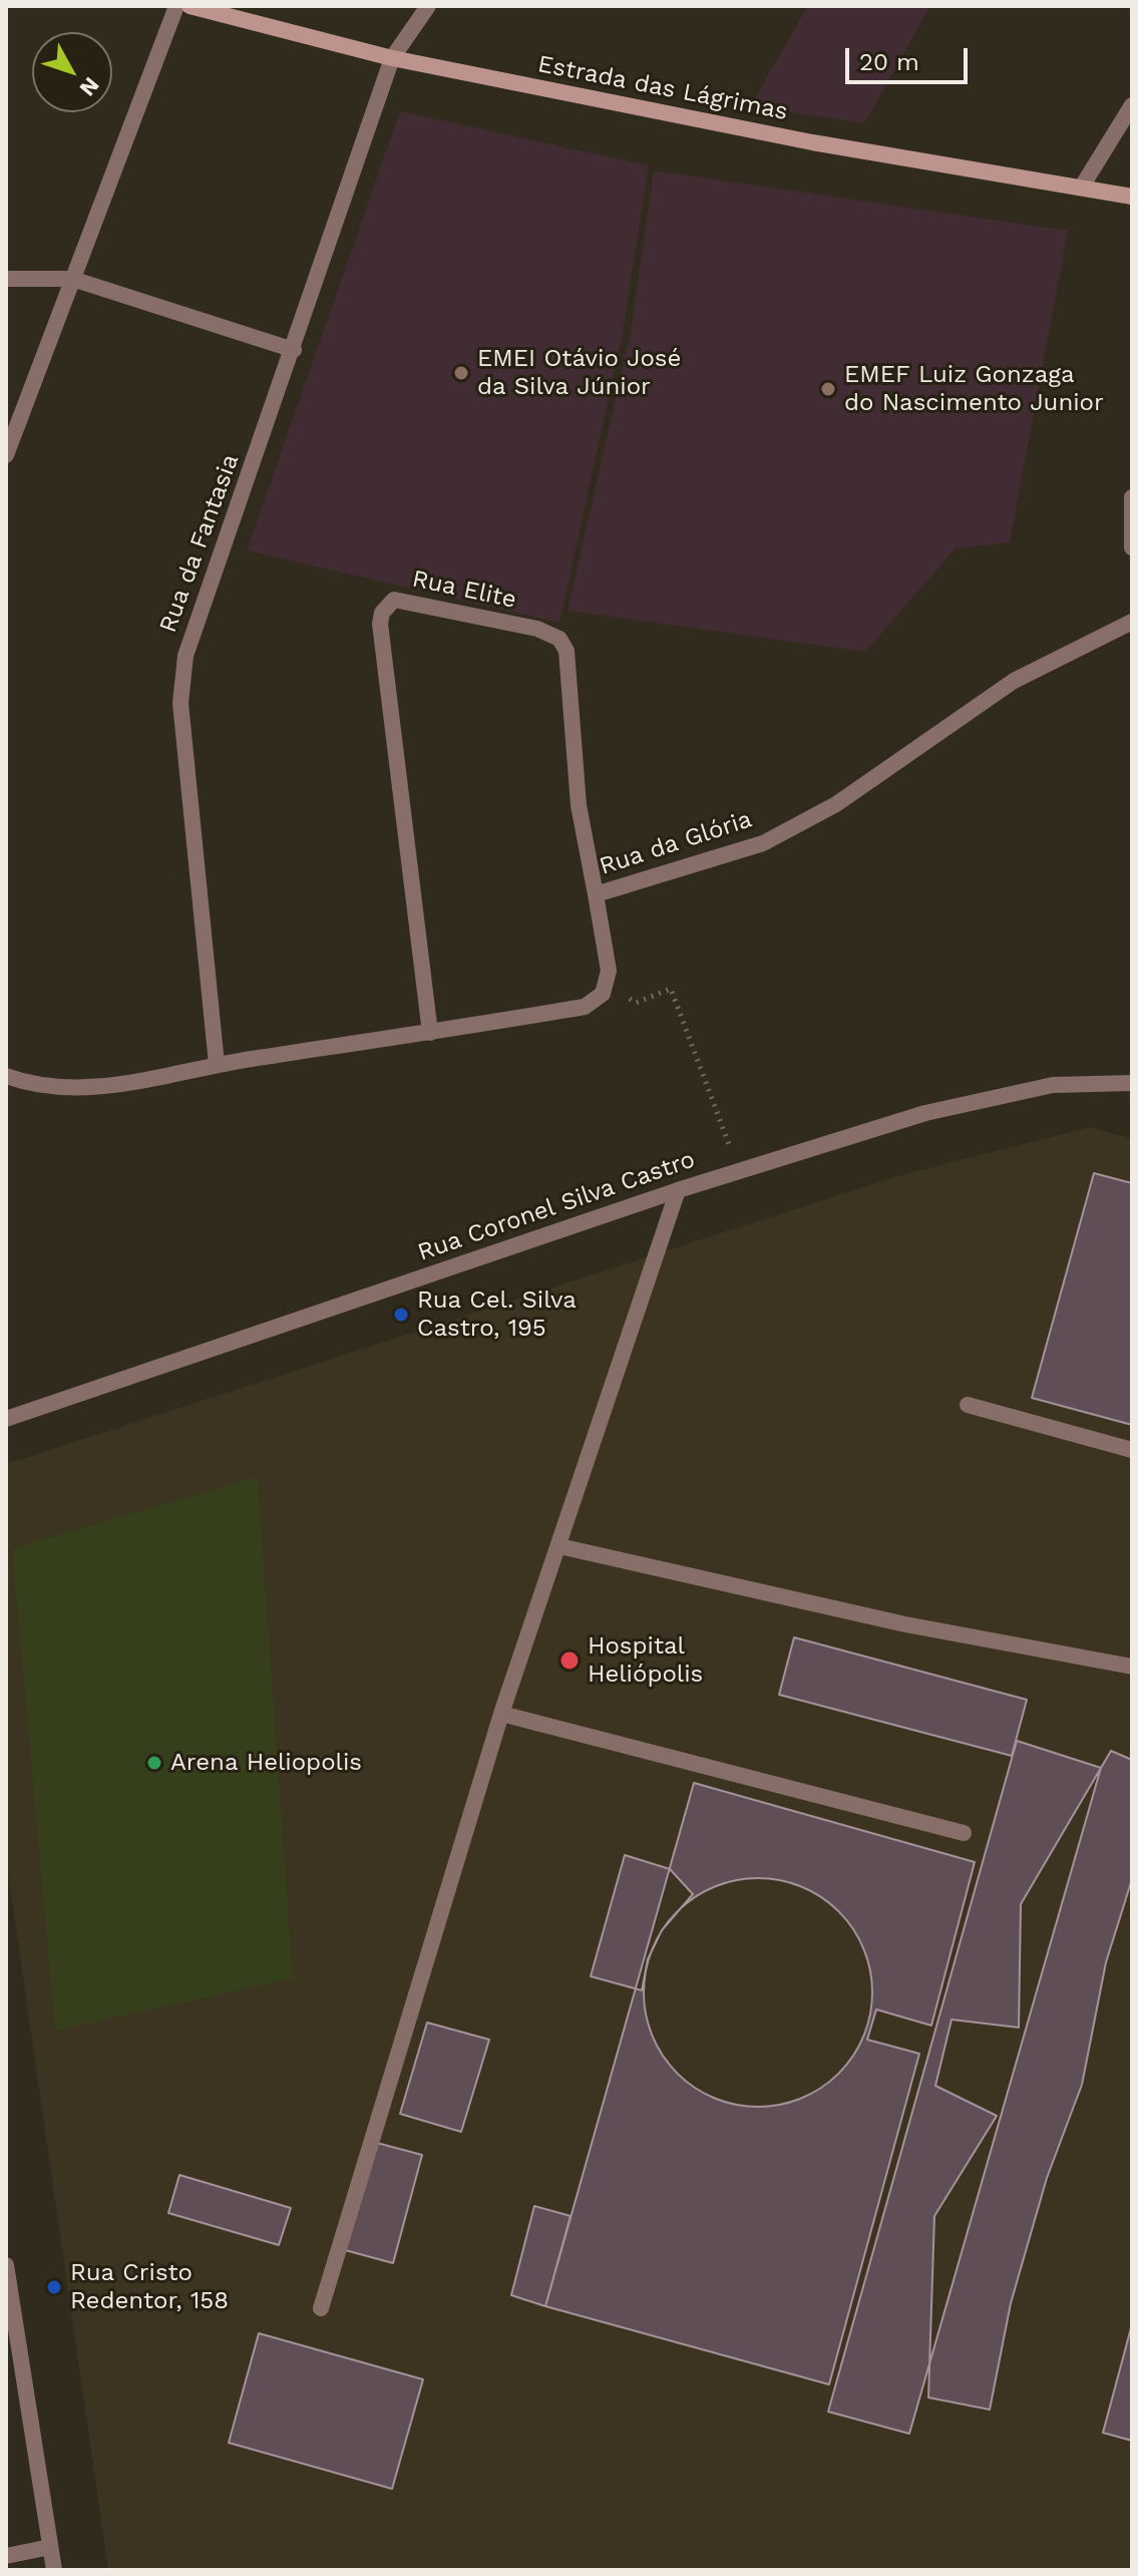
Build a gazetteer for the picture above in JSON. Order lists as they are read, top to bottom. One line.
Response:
{"streets":{"main road":["Estrada das Lágrimas"],"street":["Rua da Fantasia","Rua Elite","Rua da Glória","Rua Coronel Silva Castro"]},"crossings":[["Estrada das Lágrimas","Rua da Fantasia"],["Rua Elite","Rua da Glória"]],"places":["EMEI Otávio José da Silva Júnior","EMEF Luiz Gonzaga do Nascimento Junior","Rua Cel. Silva Castro, 195","Hospital Heliópolis","Arena Heliopolis","Rua Cristo Redentor, 158"],"scale_bar":"20 m","north":"bottom right"}
